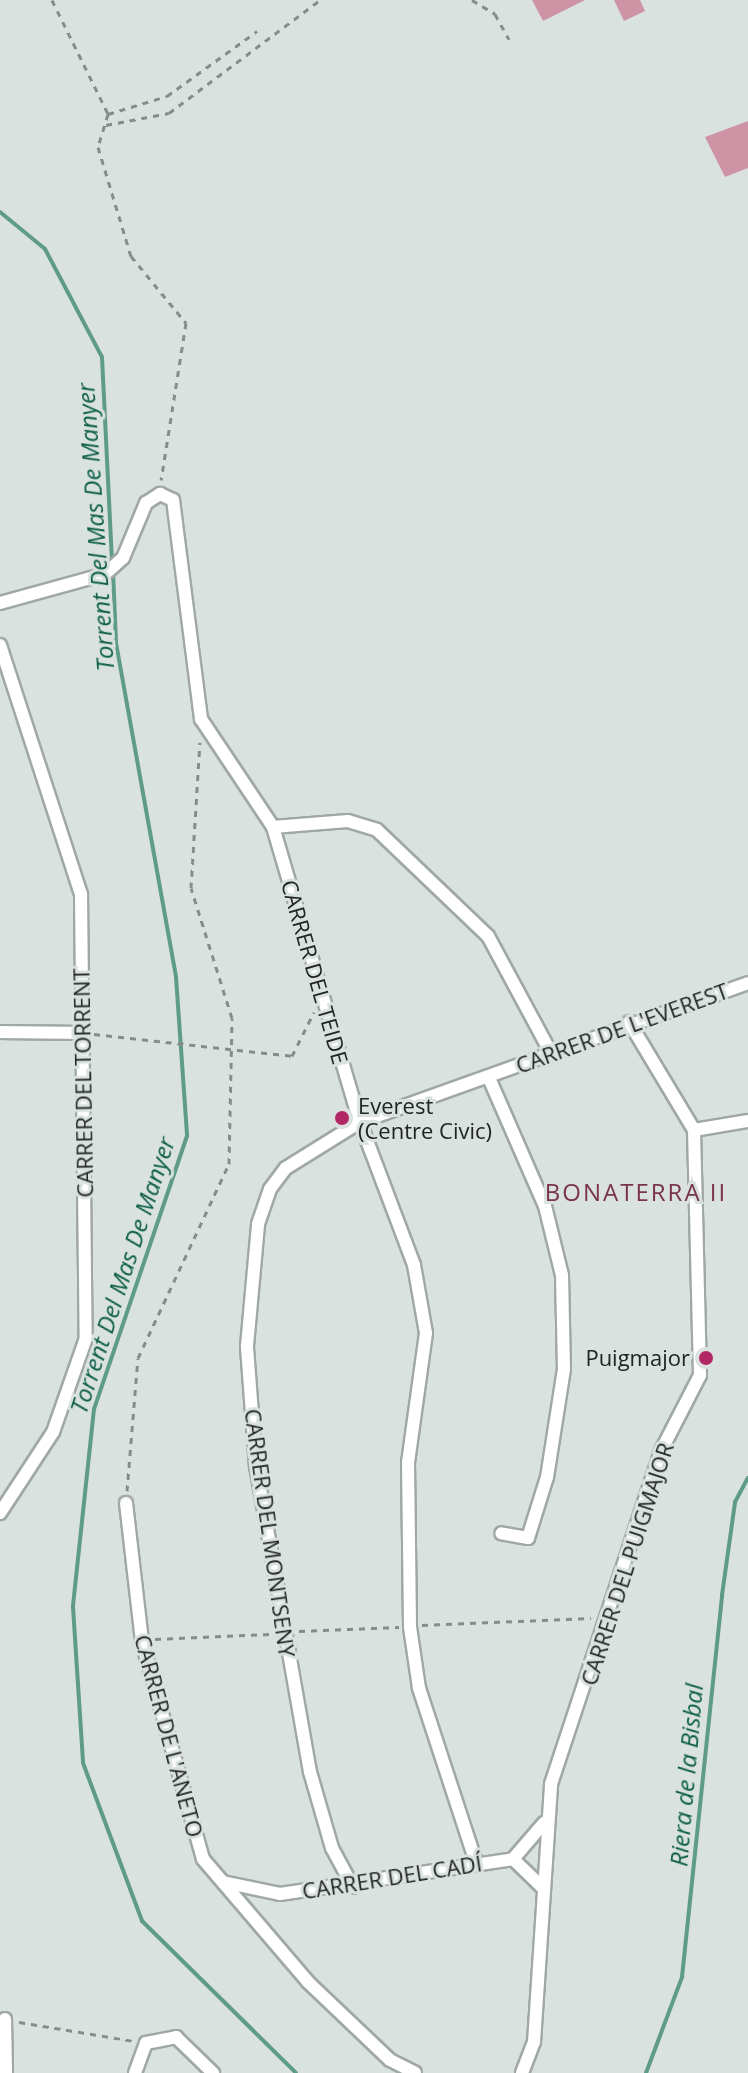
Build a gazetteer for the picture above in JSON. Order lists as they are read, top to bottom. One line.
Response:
{"streets":{"street":["CARRER DEL TEIDE","CARRER DE L'EVEREST","CARRER DEL TORRENT","CARRER DEL MONTSENY","CARRER DEL PUIGMAJOR","CARRER DE L'ANETO","CARRER DEL CADÍ"]},"crossings":[["CARRER DEL TEIDE","CARRER DE L'EVEREST"],["CARRER DEL TEIDE","CARRER DEL MONTSENY"],["CARRER DEL TEIDE","CARRER DEL CADÍ"],["CARRER DE L'EVEREST","CARRER DEL MONTSENY"],["CARRER DE L'EVEREST","CARRER DEL PUIGMAJOR"],["CARRER DEL MONTSENY","CARRER DEL CADÍ"],["CARRER DEL PUIGMAJOR","CARRER DEL CADÍ"],["CARRER DE L'ANETO","CARRER DEL CADÍ"]],"districts":["BONATERRA II"],"water":["Torrent Del Mas De Manyer","Riera de la Bisbal"],"places":["Everest (Centre Civic)","Puigmajor"]}
